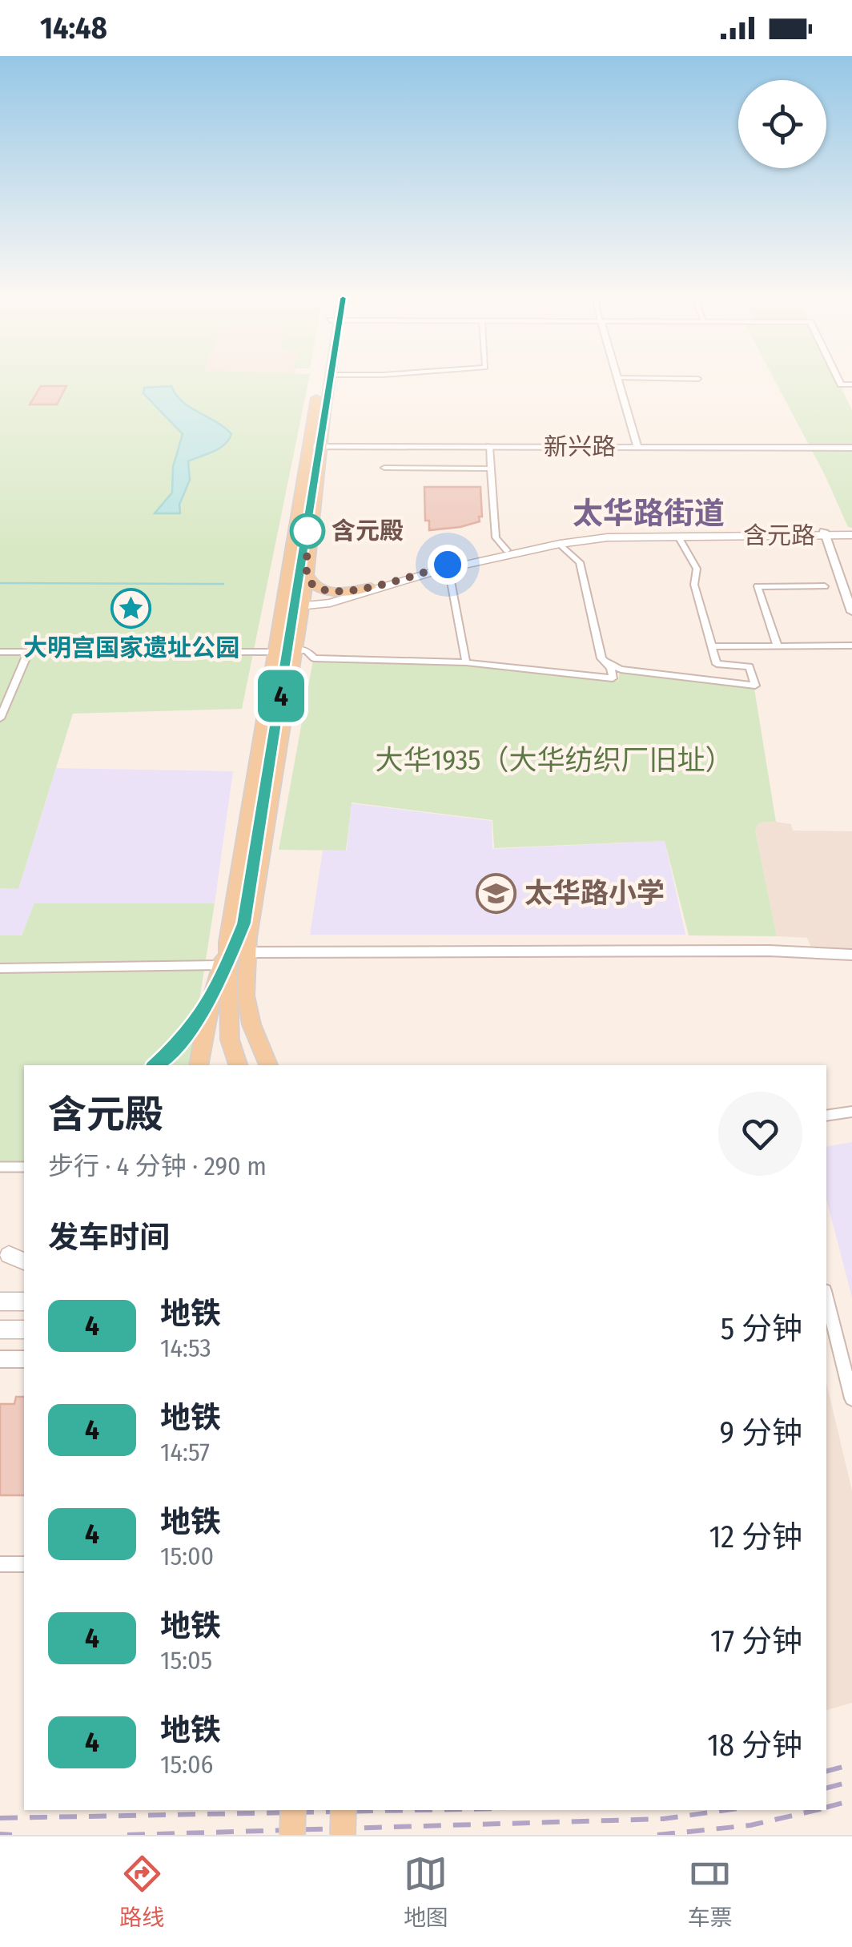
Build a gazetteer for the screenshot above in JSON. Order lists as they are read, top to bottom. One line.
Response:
{"streets":{"main road":["含元路"],"street":["新兴路"]},"districts":["太华路街道"],"parks":["大华1935（大华纺织厂旧址）"],"places":{"other":["含元殿"],"place":["大明宫国家遗址公园"],"school or university":["太华路小学"]},"lines":["metro line 4"],"page":{"status":"14:48","on_map":"4","heading":[["含元殿","步行 · 4 分钟 · 290 m"],"发车时间"],"list":[{"mark":"4","name":"地铁","note":"14:53","value":"5 分钟"},{"mark":"4","name":"地铁","note":"14:57","value":"9 分钟"},{"mark":"4","name":"地铁","note":"15:00","value":"12 分钟"},{"mark":"4","name":"地铁","note":"15:05","value":"17 分钟"},{"mark":"4","name":"地铁","note":"15:06","value":"18 分钟"}],"tabs":["路线","地图","车票"]}}
